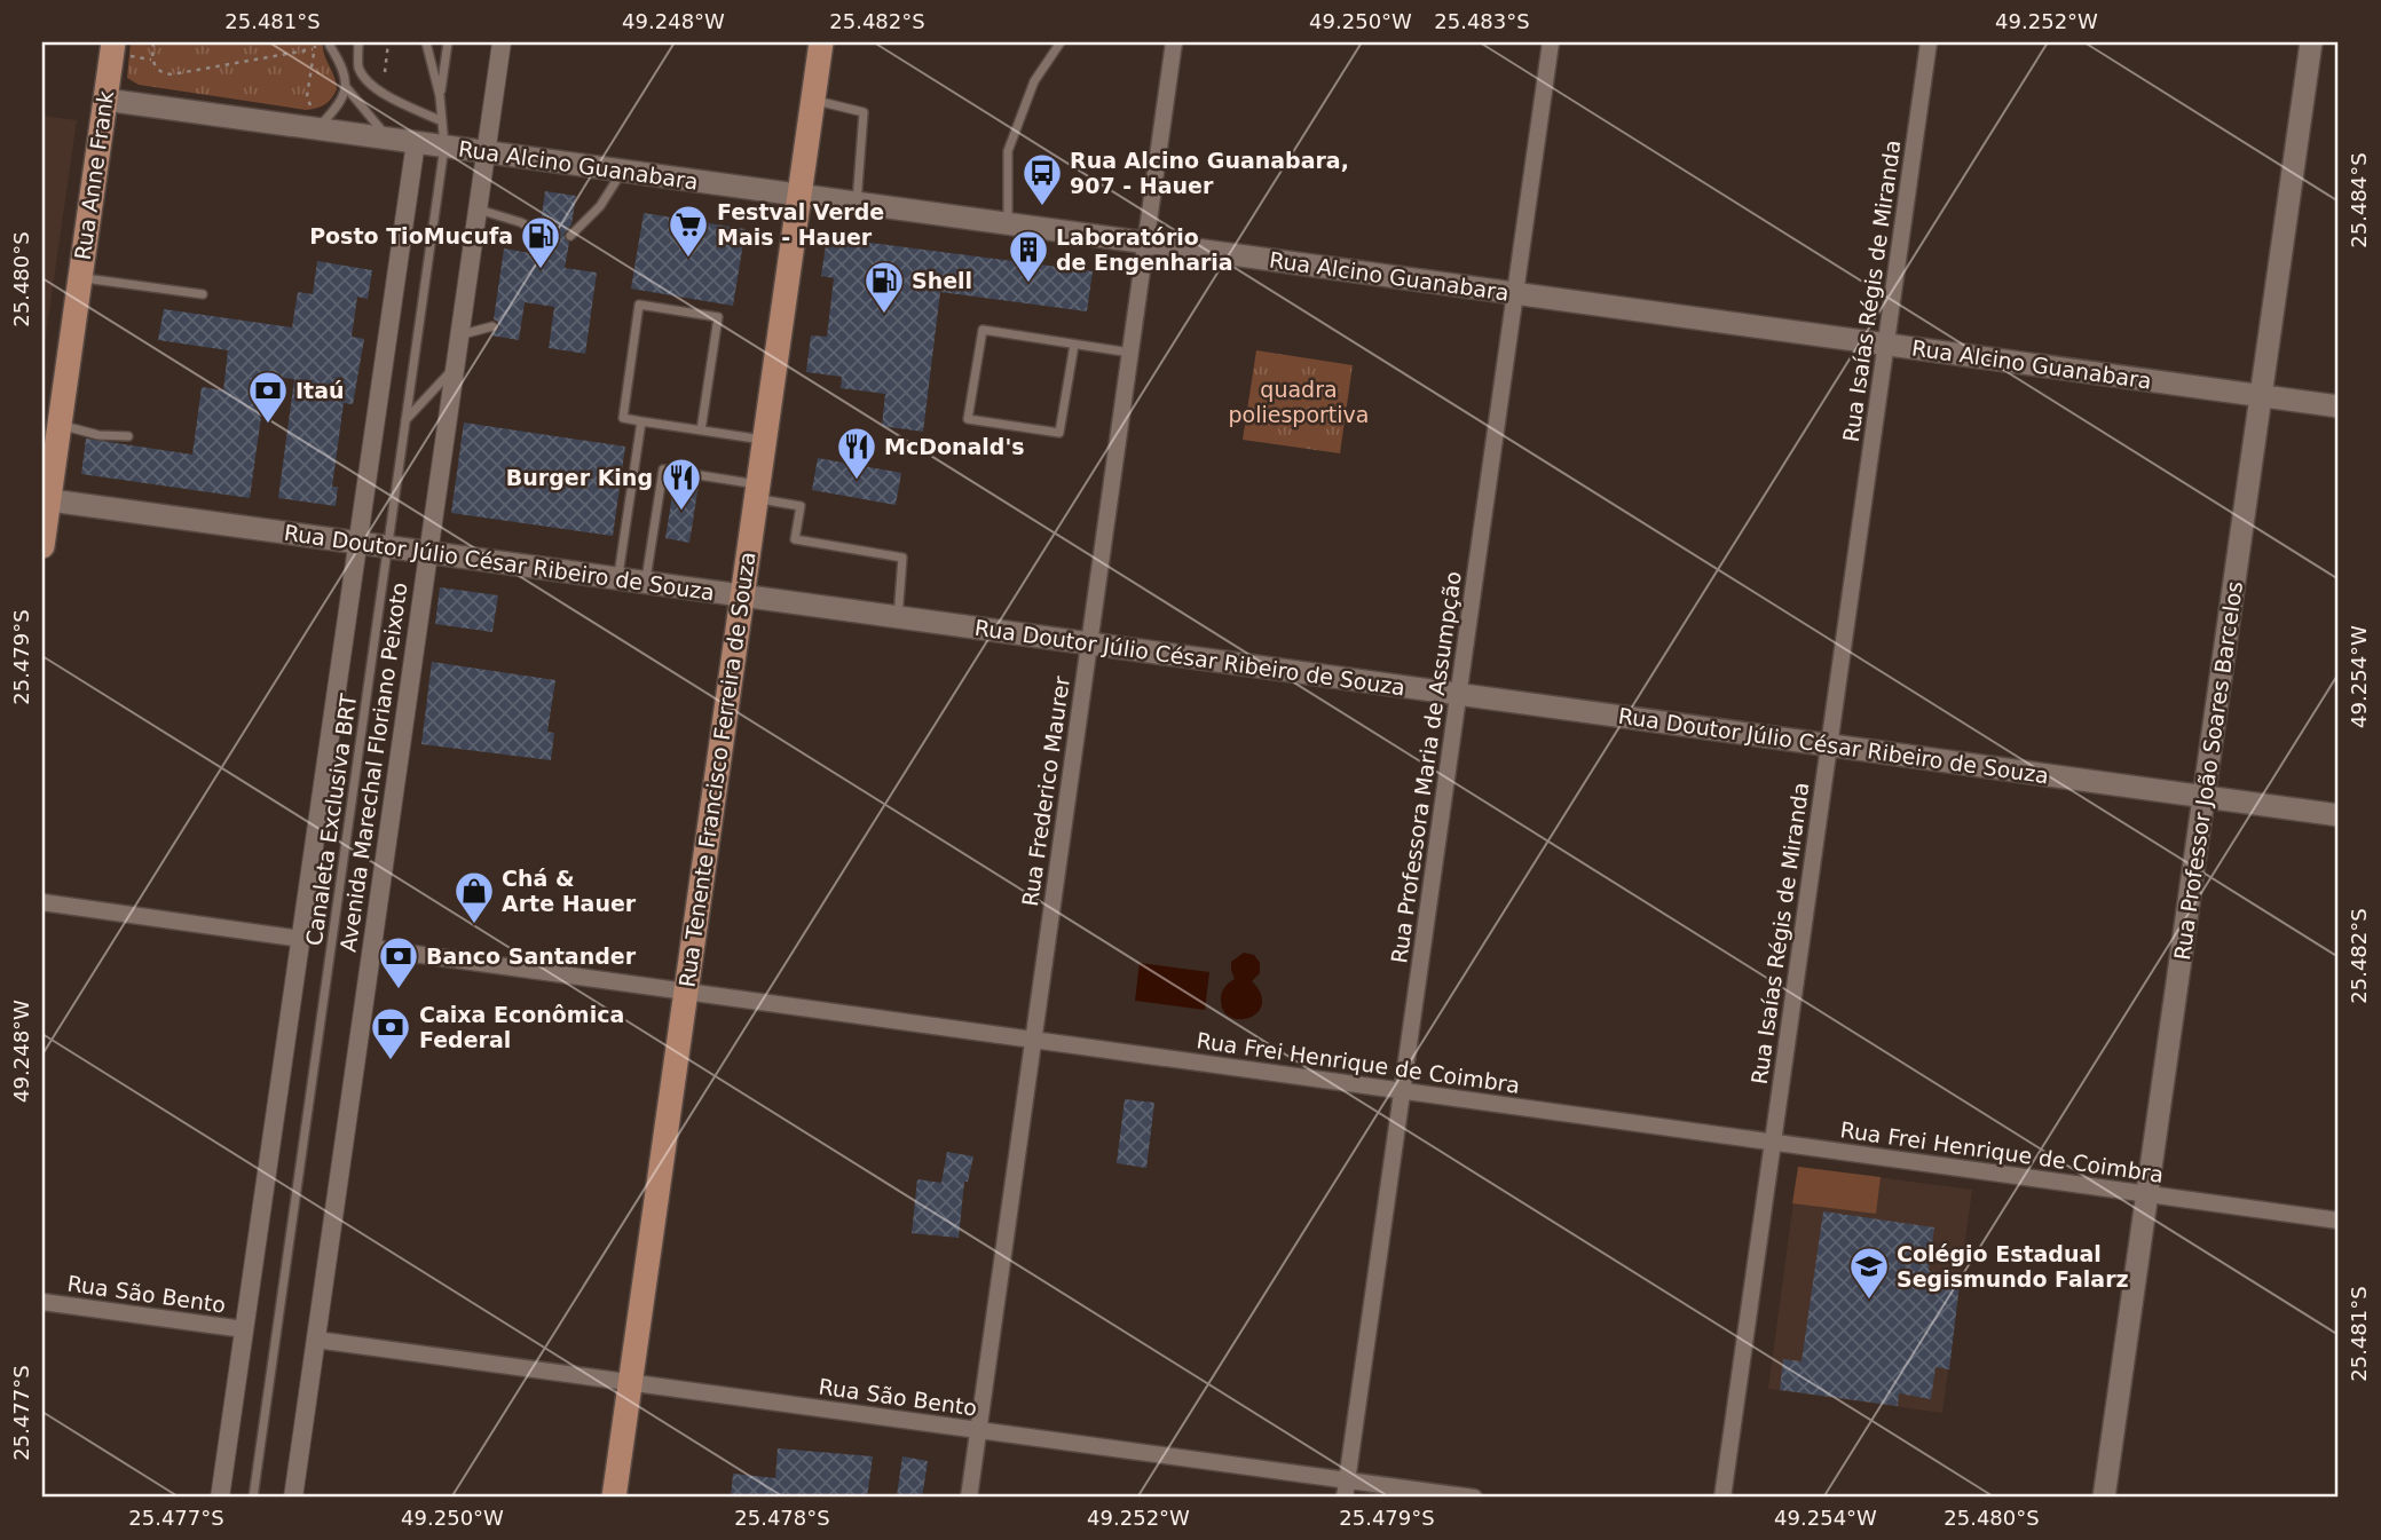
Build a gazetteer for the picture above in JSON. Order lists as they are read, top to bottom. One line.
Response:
{"streets":{"main road":["Rua Alcino Guanabara","Rua Anne Frank","Rua Doutor Júlio César Ribeiro de Souza","Rua Tenente Francisco Ferreira de Souza","Rua Professor João Soares Barcelos"],"street":["Rua Isaías Régis de Miranda","Avenida Marechal Floriano Peixoto","Rua Professora Maria de Assumpção","Rua Frederico Maurer","Rua Frei Henrique de Coimbra","Rua São Bento"],"lane":["Canaleta Exclusiva BRT"]},"crossings":[["Rua Alcino Guanabara","Rua Anne Frank"],["Rua Alcino Guanabara","Rua Isaías Régis de Miranda"],["Rua Alcino Guanabara","Avenida Marechal Floriano Peixoto"],["Rua Alcino Guanabara","Rua Professora Maria de Assumpção"],["Rua Alcino Guanabara","Rua Tenente Francisco Ferreira de Souza"],["Rua Alcino Guanabara","Rua Professor João Soares Barcelos"],["Rua Alcino Guanabara","Rua Frederico Maurer"],["Rua Alcino Guanabara","Canaleta Exclusiva BRT"],["Rua Anne Frank","Rua Doutor Júlio César Ribeiro de Souza"],["Rua Isaías Régis de Miranda","Rua Doutor Júlio César Ribeiro de Souza"],["Rua Isaías Régis de Miranda","Rua Frei Henrique de Coimbra"],["Rua Doutor Júlio César Ribeiro de Souza","Avenida Marechal Floriano Peixoto"],["Rua Doutor Júlio César Ribeiro de Souza","Rua Professora Maria de Assumpção"],["Rua Doutor Júlio César Ribeiro de Souza","Rua Tenente Francisco Ferreira de Souza"],["Rua Doutor Júlio César Ribeiro de Souza","Rua Professor João Soares Barcelos"],["Rua Doutor Júlio César Ribeiro de Souza","Rua Frederico Maurer"],["Rua Doutor Júlio César Ribeiro de Souza","Canaleta Exclusiva BRT"],["Avenida Marechal Floriano Peixoto","Rua Frei Henrique de Coimbra"],["Avenida Marechal Floriano Peixoto","Rua São Bento"],["Rua Professora Maria de Assumpção","Rua Frei Henrique de Coimbra"],["Rua Professora Maria de Assumpção","Rua São Bento"],["Rua Tenente Francisco Ferreira de Souza","Rua Frei Henrique de Coimbra"],["Rua Tenente Francisco Ferreira de Souza","Rua São Bento"],["Rua Professor João Soares Barcelos","Rua Frei Henrique de Coimbra"],["Rua Frederico Maurer","Rua Frei Henrique de Coimbra"],["Rua Frederico Maurer","Rua São Bento"]],"parks":["quadra poliesportiva"],"places":{"bus stop":["Rua Alcino Guanabara, 907 - Hauer"],"supermarket":["Festval Verde Mais - Hauer"],"fuel station":["Posto TioMucufa","Shell"],"building":["Laboratório de Engenharia"],"bank":["Itaú","Banco Santander","Caixa Econômica Federal"],"restaurant":["McDonald's","Burger King"],"shop":["Chá & Arte Hauer"],"school or university":["Colégio Estadual Segismundo Falarz"]},"coordinates":["25.481°S","49.248°W","25.482°S","49.250°W","25.483°S","49.252°W","25.484°S","25.480°S","25.479°S","49.254°W","25.477°S","25.478°S"]}
